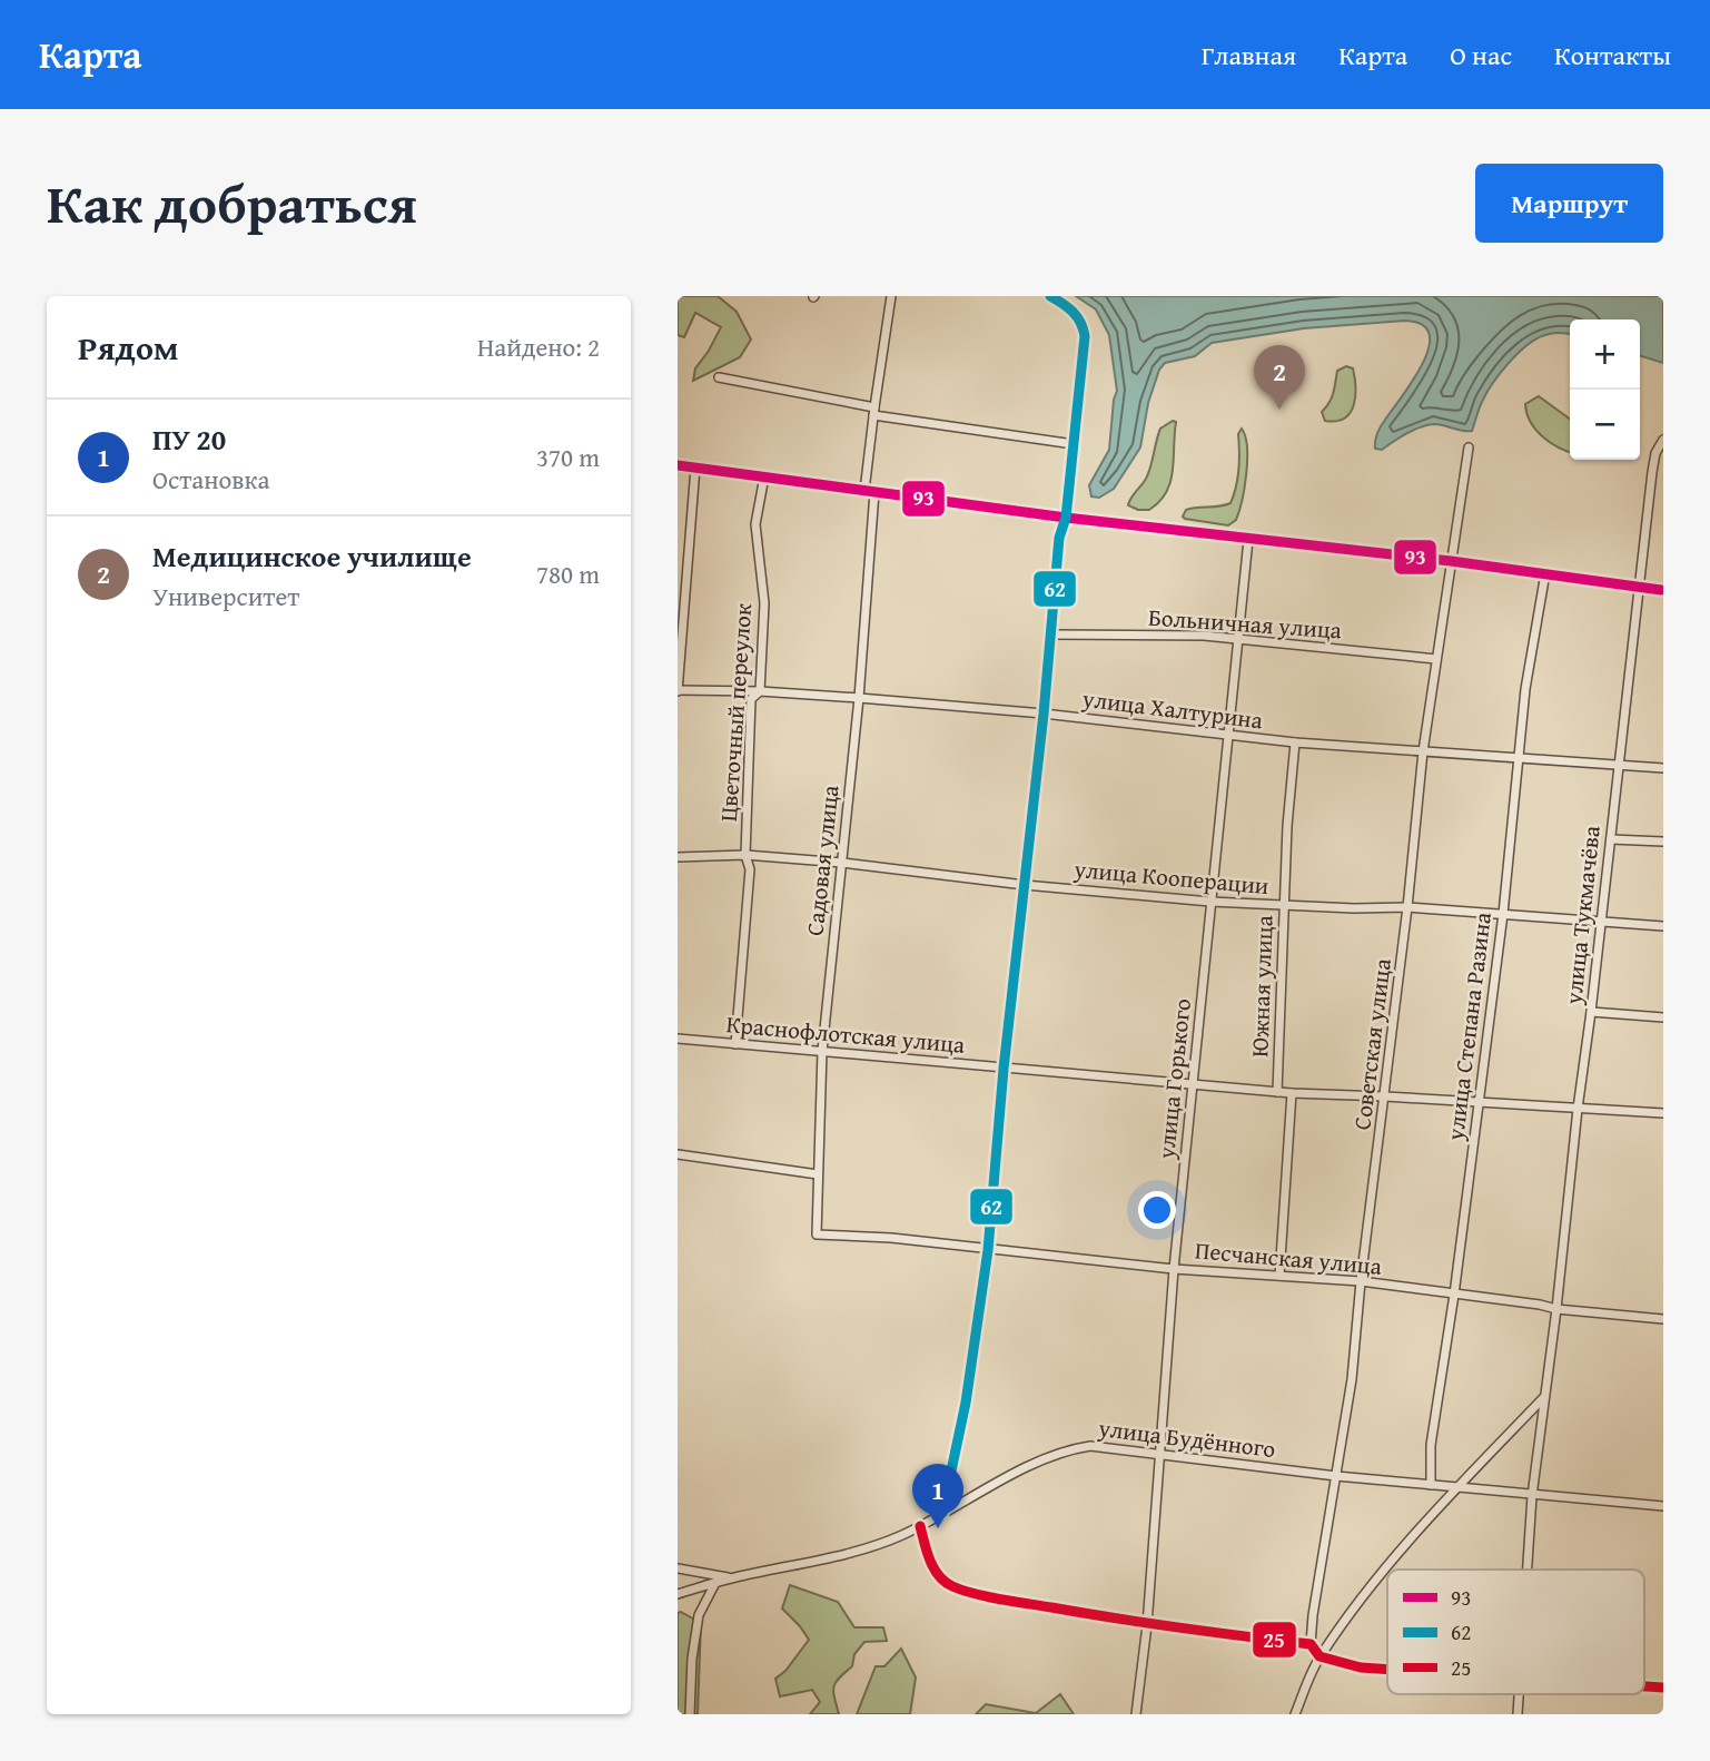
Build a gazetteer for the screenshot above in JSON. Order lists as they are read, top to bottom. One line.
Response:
{"streets":{"street":["Больничная улица","улица Халтурина","Цветочный переулок","Садовая улица","улица Кооперации","улица Тукмачёва","Южная улица","улица Степана Разина","Краснофлотская улица","Советская улица","улица Горького","Песчанская улица","улица Будённого"]},"crossings":[["Больничная улица","Советская улица"],["Больничная улица","улица Горького"],["улица Халтурина","Цветочный переулок"],["улица Халтурина","Садовая улица"],["улица Халтурина","улица Тукмачёва"],["улица Халтурина","Южная улица"],["улица Халтурина","улица Степана Разина"],["улица Халтурина","Советская улица"],["улица Халтурина","улица Горького"],["Цветочный переулок","улица Кооперации"],["Цветочный переулок","Краснофлотская улица"],["Садовая улица","улица Кооперации"],["Садовая улица","Краснофлотская улица"],["Садовая улица","Песчанская улица"],["улица Кооперации","улица Тукмачёва"],["улица Кооперации","Южная улица"],["улица Кооперации","улица Степана Разина"],["улица Кооперации","Советская улица"],["улица Кооперации","улица Горького"],["улица Тукмачёва","Краснофлотская улица"],["улица Тукмачёва","Песчанская улица"],["улица Тукмачёва","улица Будённого"],["Южная улица","Краснофлотская улица"],["улица Степана Разина","Краснофлотская улица"],["улица Степана Разина","Песчанская улица"],["улица Степана Разина","улица Будённого"],["Краснофлотская улица","Советская улица"],["Краснофлотская улица","улица Горького"],["Советская улица","Песчанская улица"],["Советская улица","улица Будённого"],["улица Горького","Песчанская улица"],["улица Горького","улица Будённого"]],"lines":["transit line 62","transit line 93","transit line 25"],"legend":["93","62","25"],"page":{"header":"Карта","nav":["Главная","Карта","О нас","Контакты"],"title":"Как добраться","buttons":"Маршрут","heading":["Рядом","Найдено: 2"],"map_buttons":["+","−"],"pins":["2","1"],"list":[{"mark":"1","name":"ПУ 20","note":"Остановка","value":"370 m"},{"mark":"2","name":"Медицинское училище","note":"Университет","value":"780 m"}]}}
